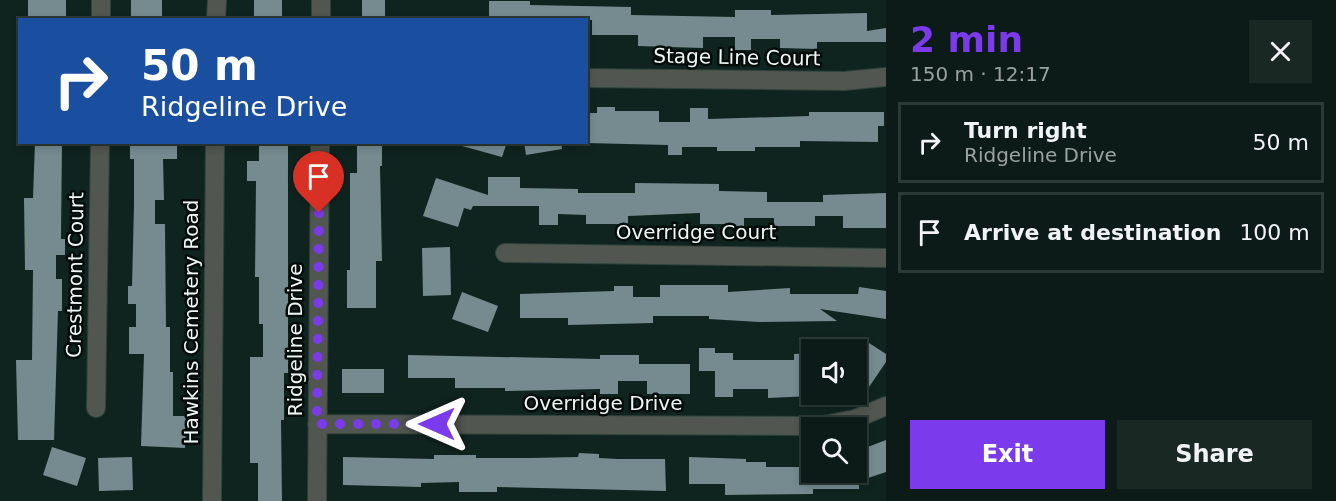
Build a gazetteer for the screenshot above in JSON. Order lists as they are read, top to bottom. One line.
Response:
{"streets":{"street":["Stage Line Court","Overridge Court","Crestmont Court","Hawkins Cemetery Road","Ridgeline Drive","Overridge Drive"]},"crossings":[["Ridgeline Drive","Overridge Drive"]],"page":{"heading":["2 min","150 m · 12:17"],"turn":["50 m","Ridgeline Drive"],"list":[{"name":"Turn right","note":"Ridgeline Drive","value":"50 m"},{"name":"Arrive at destination","value":"100 m"}],"buttons":["Exit","Share"]}}
